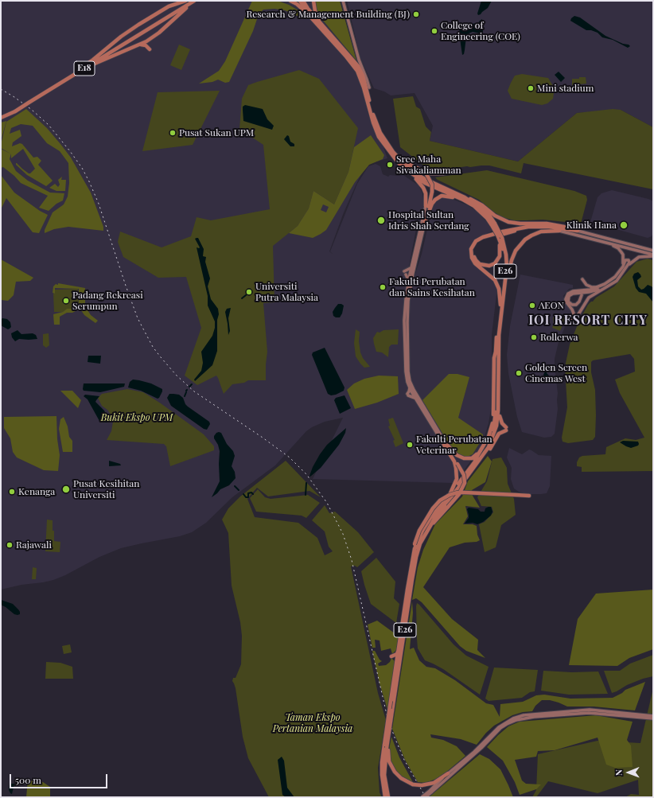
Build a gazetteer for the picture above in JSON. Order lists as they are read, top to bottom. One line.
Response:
{"streets":{"highway":["E18","E26"]},"districts":["IOI RESORT CITY"],"parks":["Bukit Ekspo UPM","Taman Ekspo Pertanian Malaysia"],"places":["Research & Management Building (BJ)","College of Engineering (COE)","Mini stadium","Pusat Sukan UPM","Sree Maha Sivakaliamman","Hospital Sultan Idris Shah Serdang","Klinik Hana","Fakulti Perubatan dan Sains Kesihatan","Universiti Putra Malaysia","Padang Rekreasi Serumpun","AEON","Rollerwa","Golden Screen Cinemas West","Fakulti Perubatan Veterinar","Pusat Kesihitan Universiti","Kenanga","Rajawali"],"scale_bar":"500 m","north":"left"}
